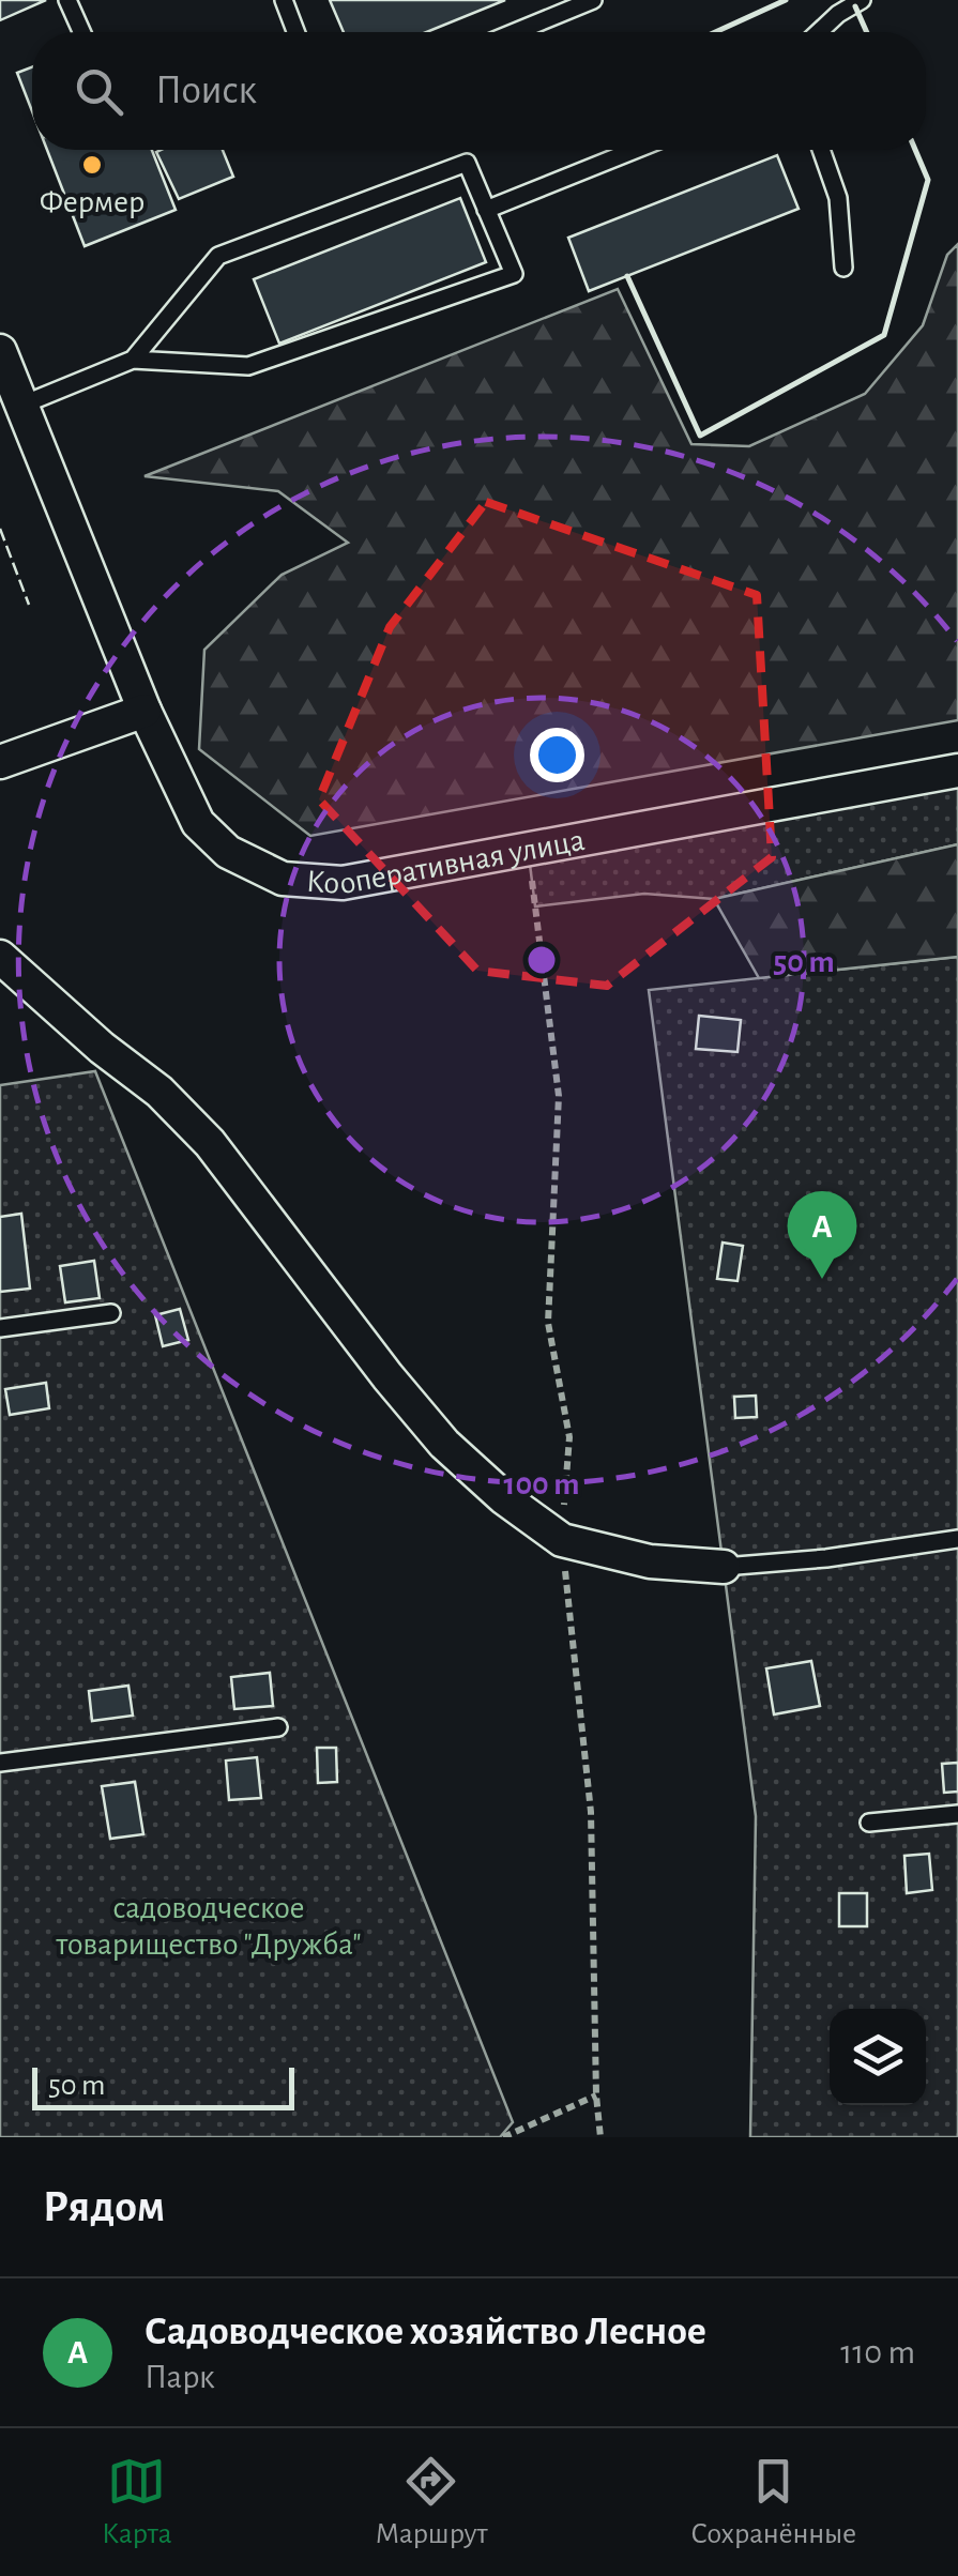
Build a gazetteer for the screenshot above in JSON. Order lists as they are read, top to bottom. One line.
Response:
{"streets":{"street":["Кооперативная улица"]},"parks":["садоводческое товарищество \"Дружба\""],"places":["Фермер"],"scale_bar":"50 m","page":{"search":"Поиск","pins":"A","scale":"50 m","heading":"Рядом","list":[{"mark":"A","name":"Садоводческое хозяйство Лесное","note":"Парк","value":"110 m"}],"nav":["Карта","Маршрут","Сохранённые"]},"rings":["50 m","100 m"]}
